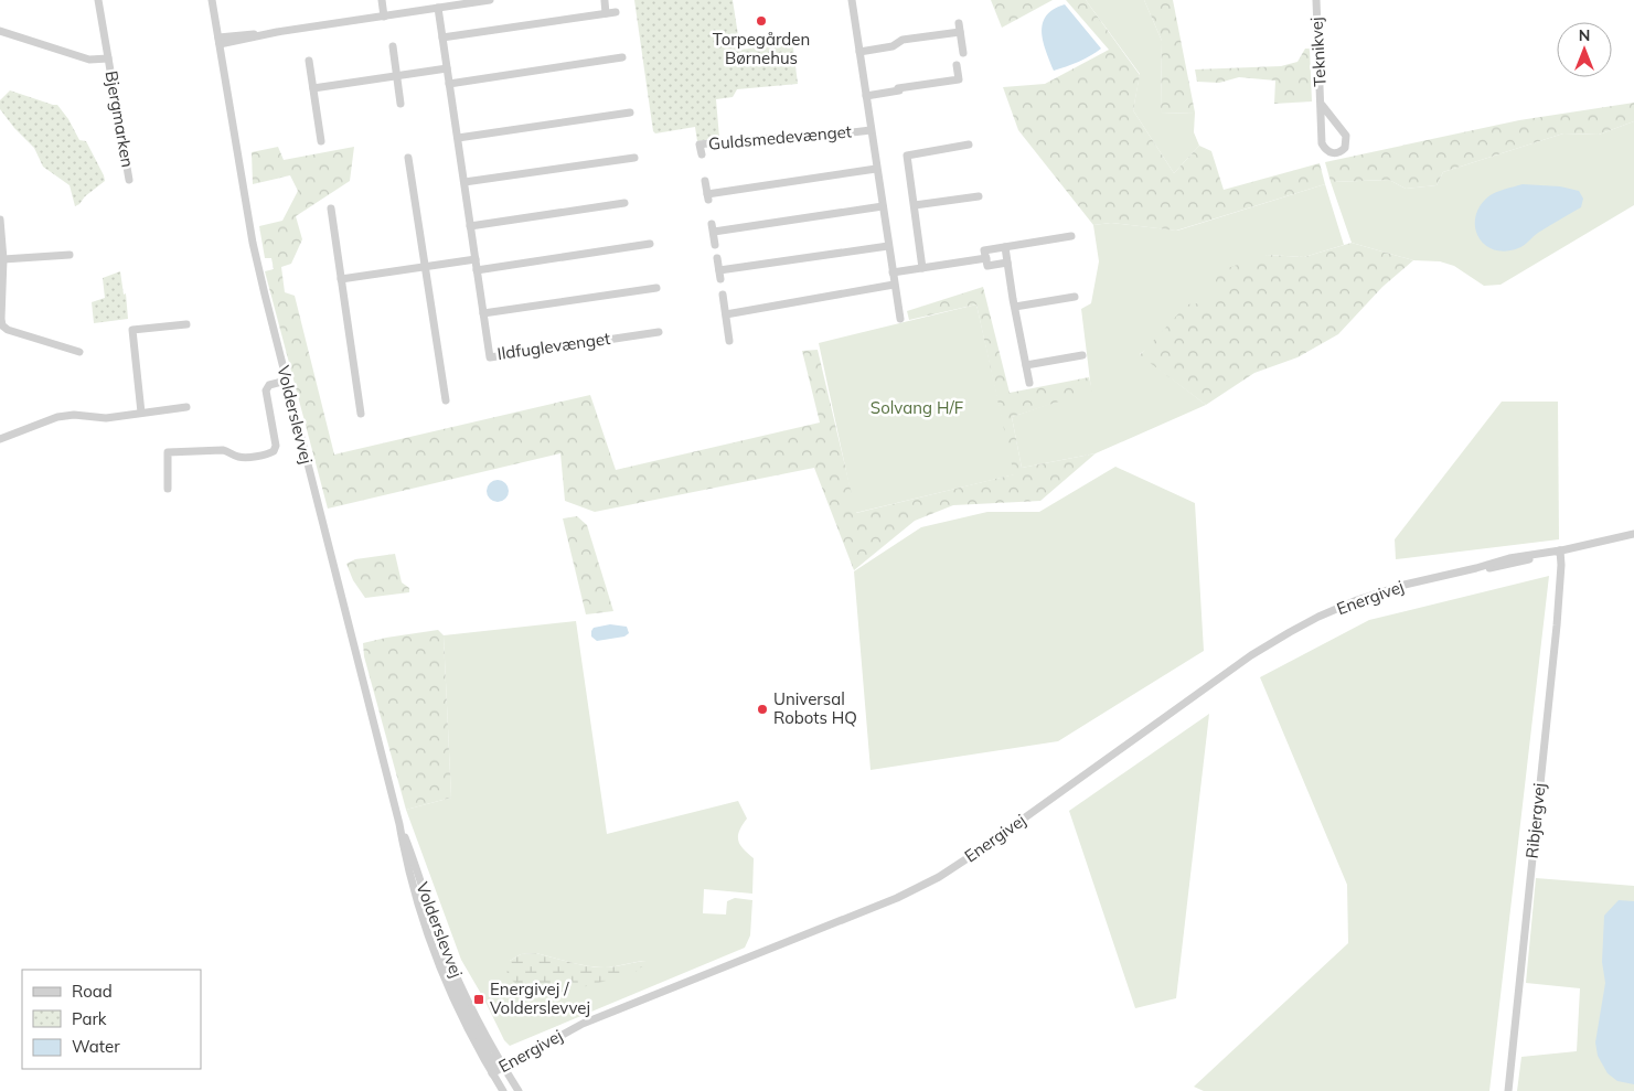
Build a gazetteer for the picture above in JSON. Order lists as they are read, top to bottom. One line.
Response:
{"streets":{"street":["Teknikvej","Bjergmarken","Guldsmedevænget","Ildfuglevænget","Volderslevvej","Energivej","Ribjergvej"]},"crossings":[["Volderslevvej","Energivej"],["Energivej","Ribjergvej"]],"parks":["Solvang H/F"],"places":{"other":["Torpegården Børnehus","Universal Robots HQ"],"transit":["Energivej / Volderslevvej"]},"legend":["Road","Park","Water"],"north":"top"}
